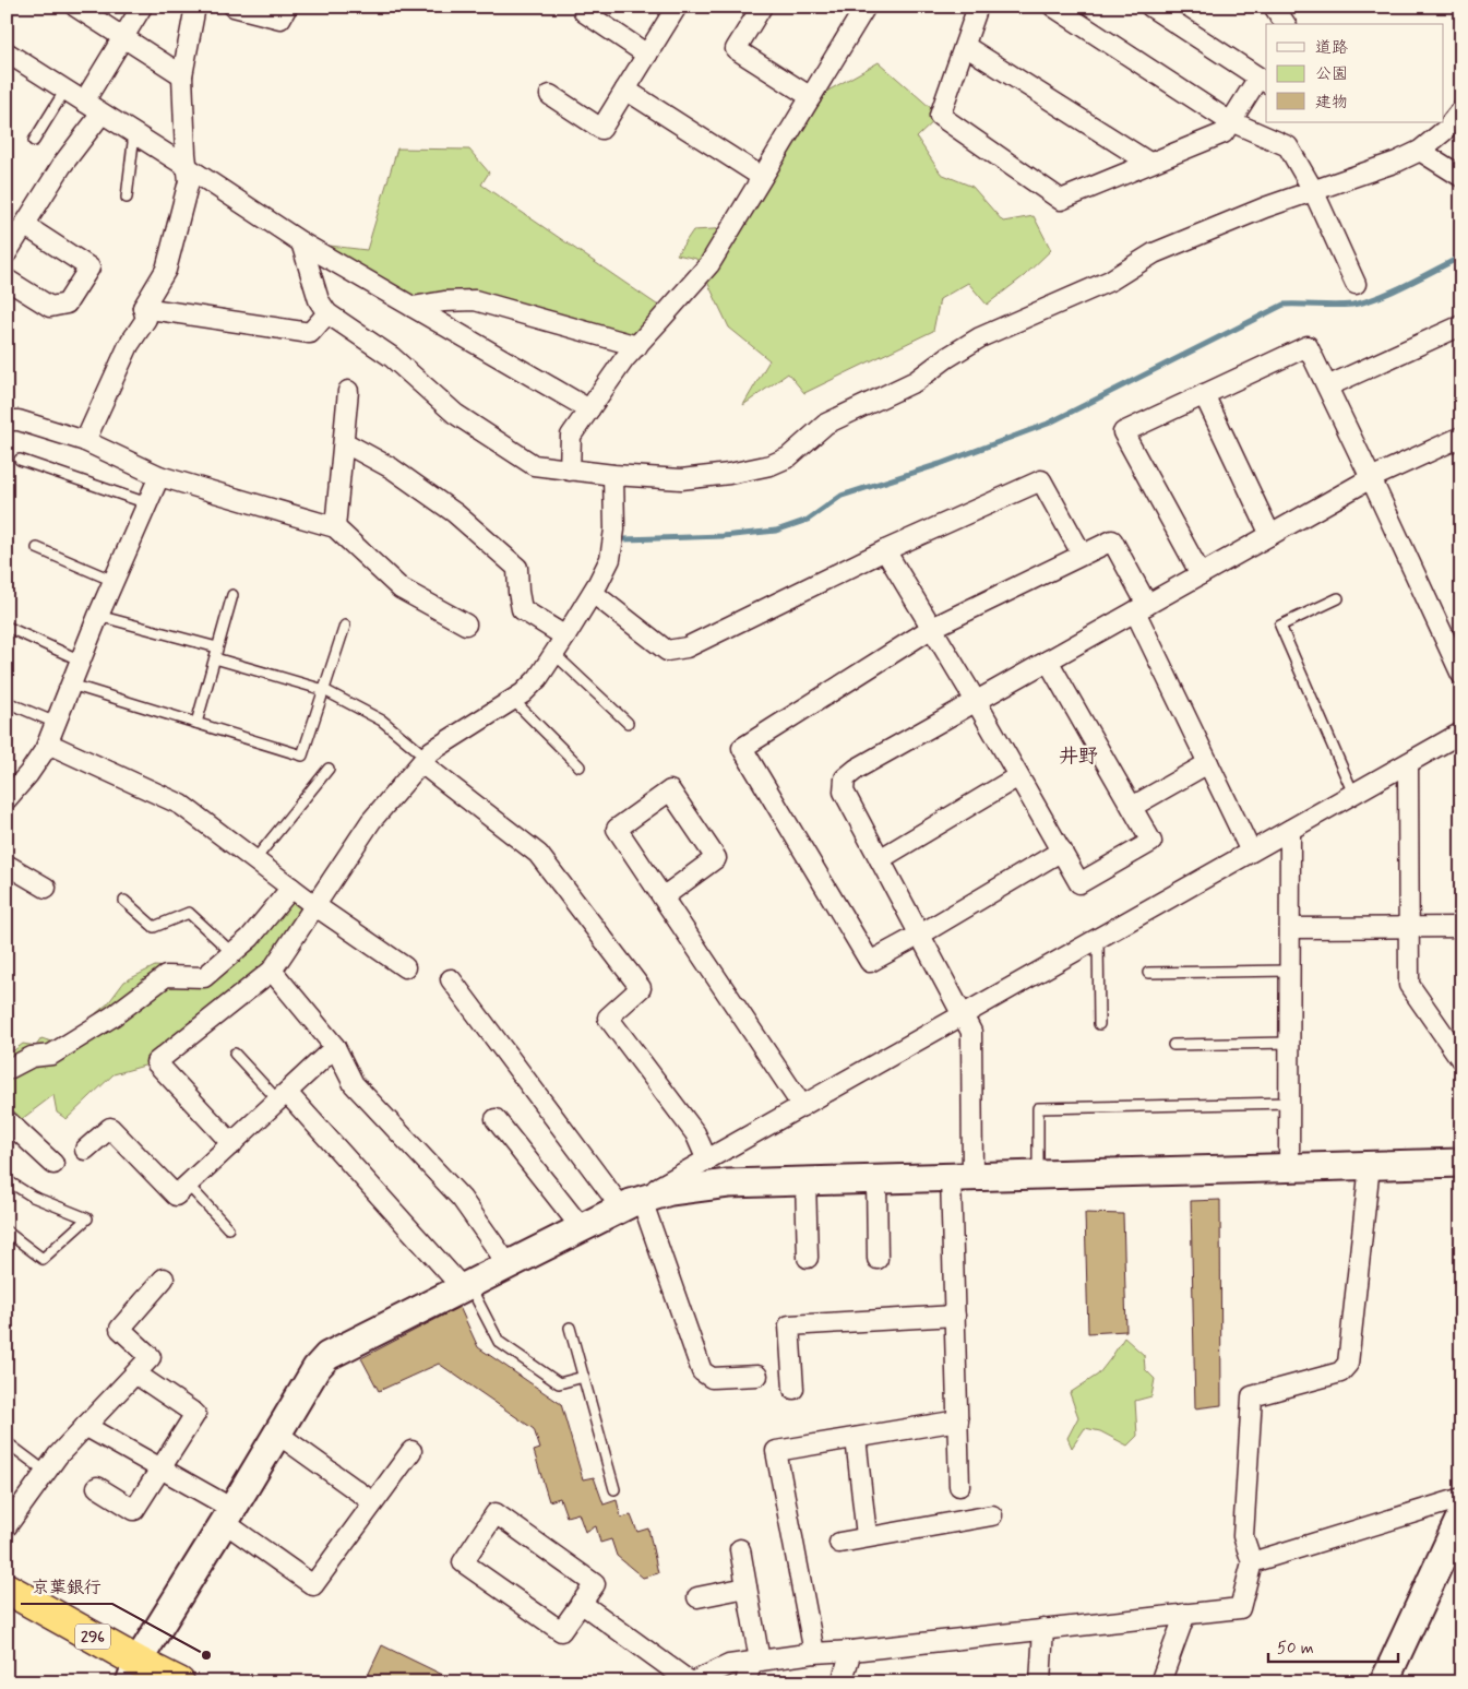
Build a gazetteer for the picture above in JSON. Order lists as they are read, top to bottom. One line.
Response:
{"streets":{"highway":["296"]},"districts":["井野"],"places":["京葉銀行"],"legend":["道路","公園","建物"],"scale_bar":"50 m"}
